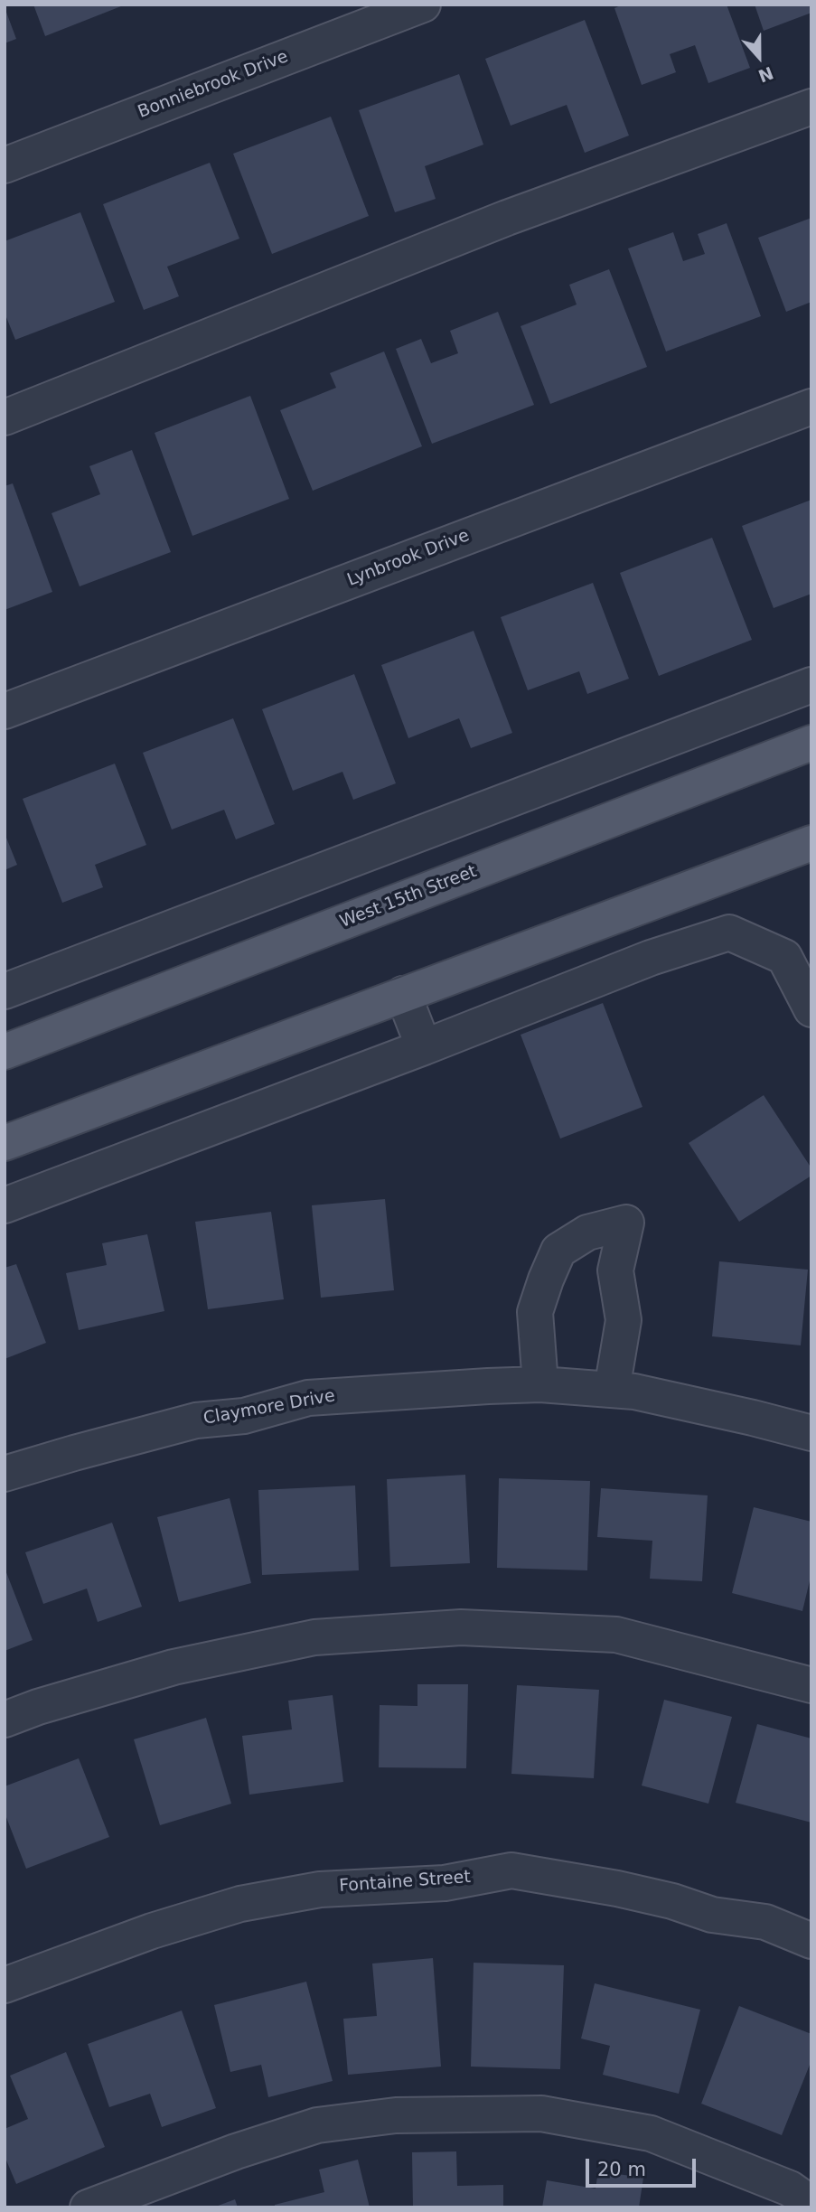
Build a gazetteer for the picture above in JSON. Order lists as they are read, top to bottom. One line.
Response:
{"streets":{"main road":["West 15th Street"],"street":["Bonniebrook Drive","Lynbrook Drive","Claymore Drive","Fontaine Street"]},"scale_bar":"20 m","north":"bottom"}
